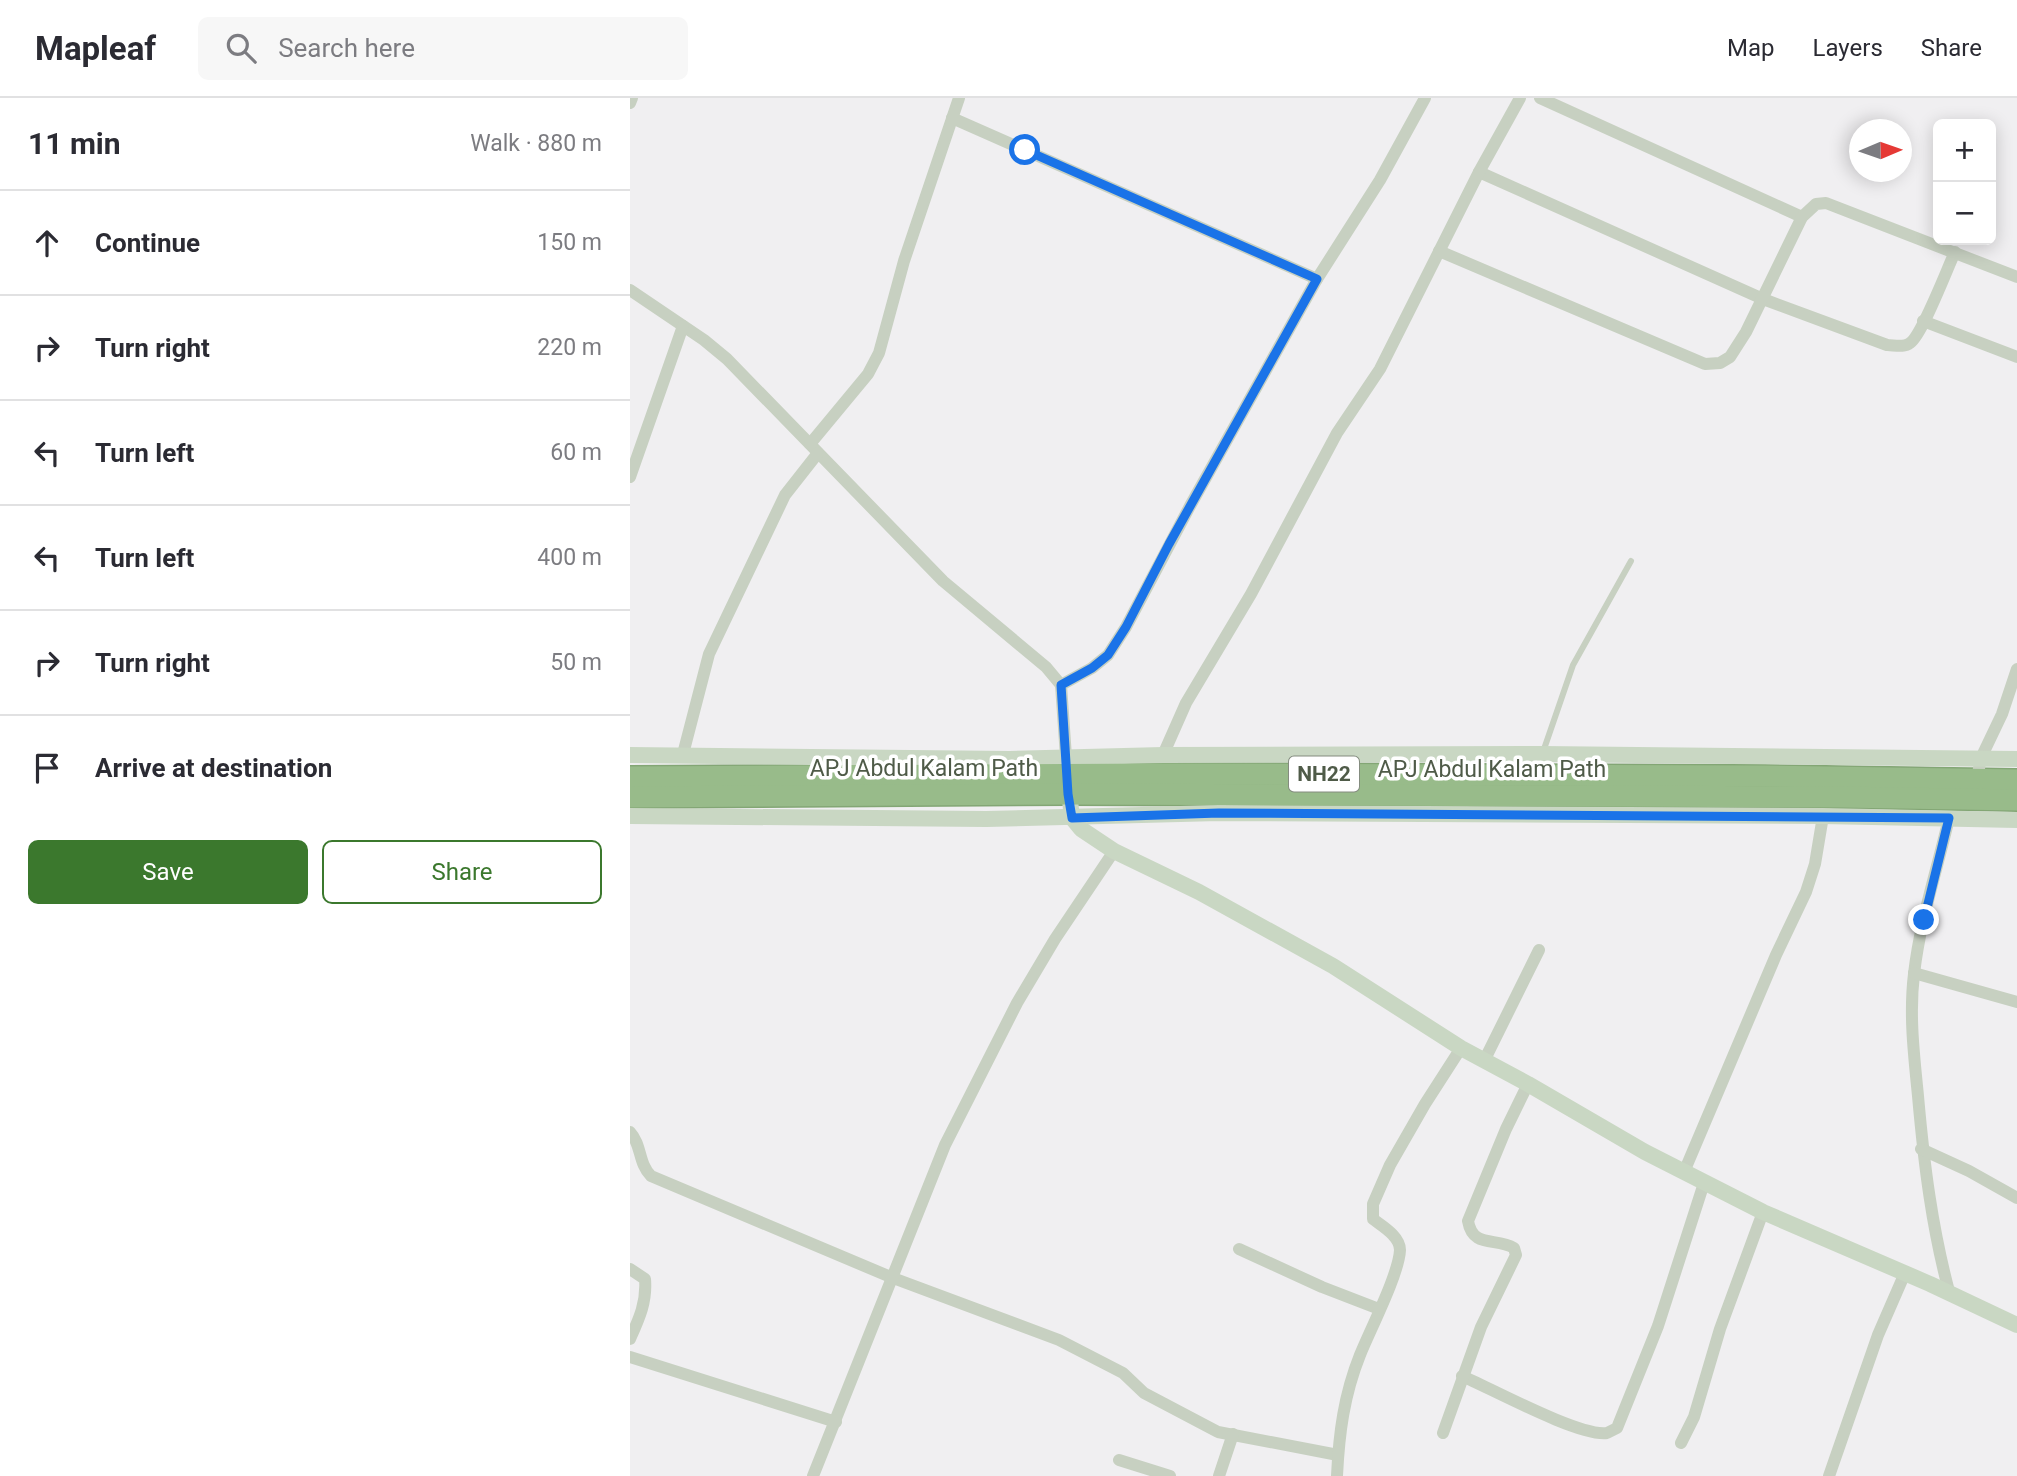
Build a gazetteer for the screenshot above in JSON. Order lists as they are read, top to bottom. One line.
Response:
{"streets":{"highway":["APJ Abdul Kalam Path","NH22"]},"crossings":[["APJ Abdul Kalam Path","NH22"]],"north":"right","page":{"header":"Mapleaf","search":"Search here","nav":["Map","Layers","Share"],"heading":["11 min","Walk · 880 m"],"map_buttons":["+","−"],"list":[["Continue","150 m"],["Turn right","220 m"],["Turn left","60 m"],["Turn left","400 m"],["Turn right","50 m"],"Arrive at destination"],"buttons":["Save","Share"]}}
